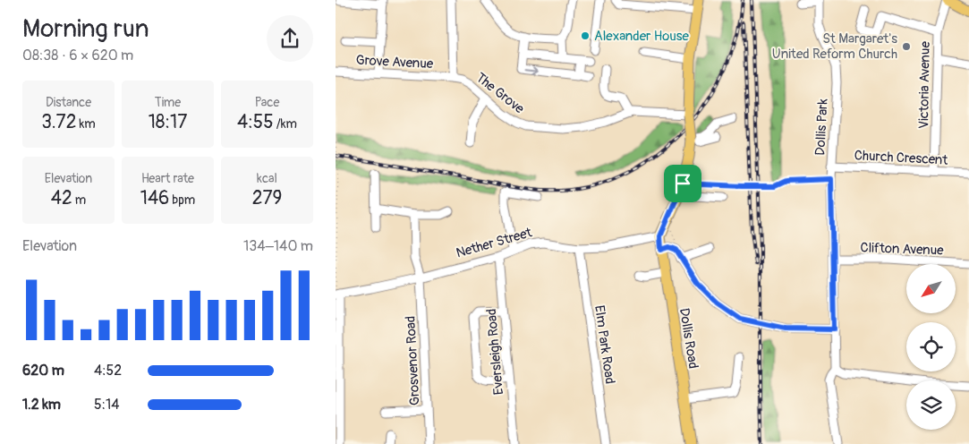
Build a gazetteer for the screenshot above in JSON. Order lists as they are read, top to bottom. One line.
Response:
{"streets":{"main road":["Dollis Road"],"street":["Grove Avenue","Victoria Avenue","The Grove","Dollis Park","Church Crescent","Nether Street","Clifton Avenue","Elm Park Road","Eversleigh Road","Grosvenor Road"]},"crossings":[["Grove Avenue","The Grove"],["Victoria Avenue","Church Crescent"],["Dollis Park","Church Crescent"],["Dollis Park","Clifton Avenue"],["Nether Street","Dollis Road"],["Nether Street","Elm Park Road"],["Nether Street","Eversleigh Road"],["Nether Street","Grosvenor Road"]],"places":["Alexander House","St Margaret's United Reform Church"],"north":"bottom left","page":{"heading":["Morning run","08:38 · 6 × 620 m"],"stats":[["Distance","3.72 km"],["Time","18:17"],["Pace","4:55 /km"],["Elevation","42 m"],["Heart rate","146 bpm"],["kcal","279"]],"chart":["Elevation","134–140 m"],"list":[{"name":"620 m","note":"4:52"},{"name":"1.2 km","note":"5:14"}]}}
